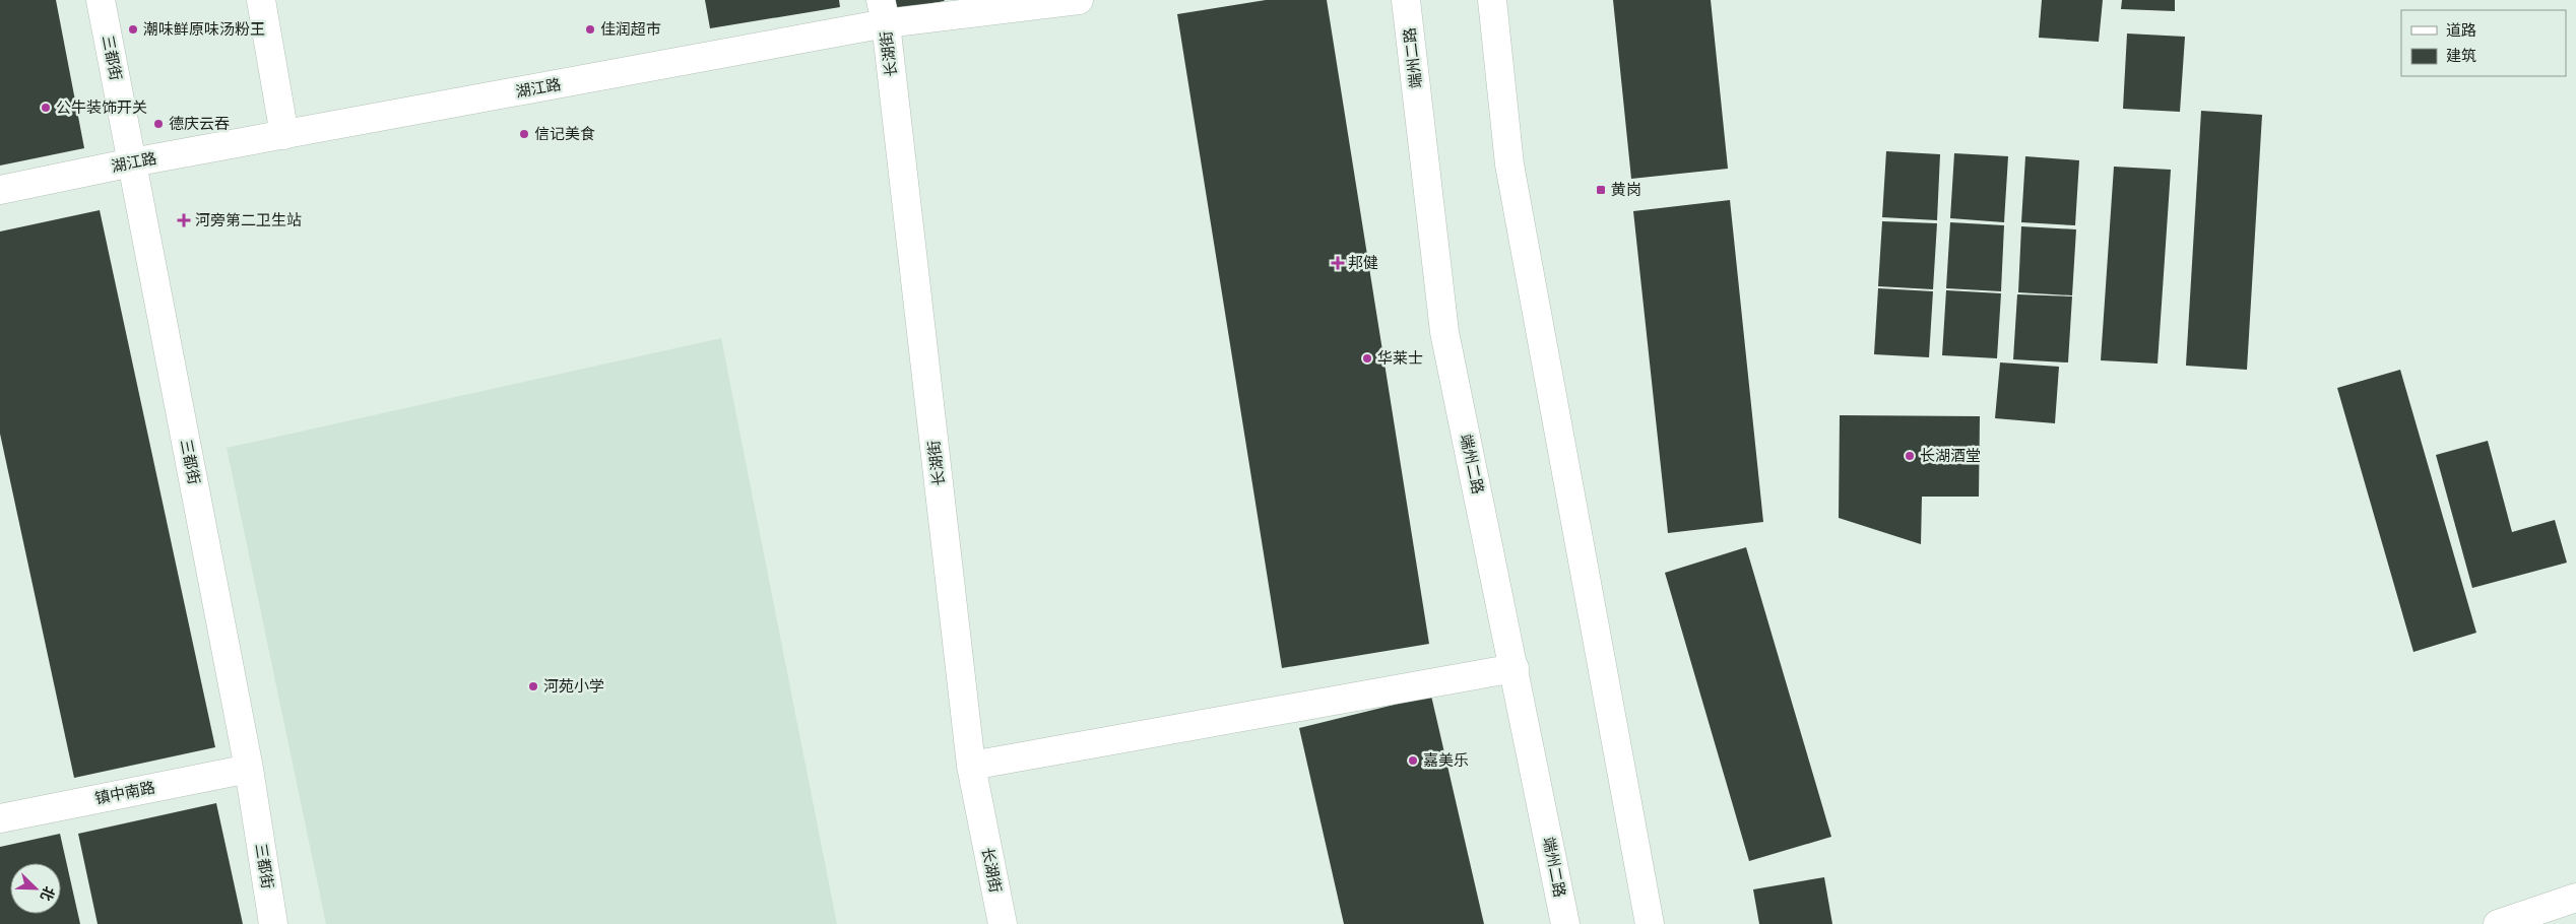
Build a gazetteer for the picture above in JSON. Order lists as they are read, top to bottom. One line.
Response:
{"streets":{"street":["长湖街","三都街","端州二路","湖江路","镇中南路"]},"crossings":[["长湖街","湖江路"],["三都街","湖江路"],["三都街","镇中南路"]],"places":{"other":["潮味鲜原味汤粉王","佳润超市","公牛装饰开关","德庆云吞","信记美食","华莱士","长湖酒堂","河苑小学","嘉美乐"],"transit":["黄岗"],"health":["河旁第二卫生站","邦健"]},"legend":["道路","建筑"],"north":"bottom right"}
